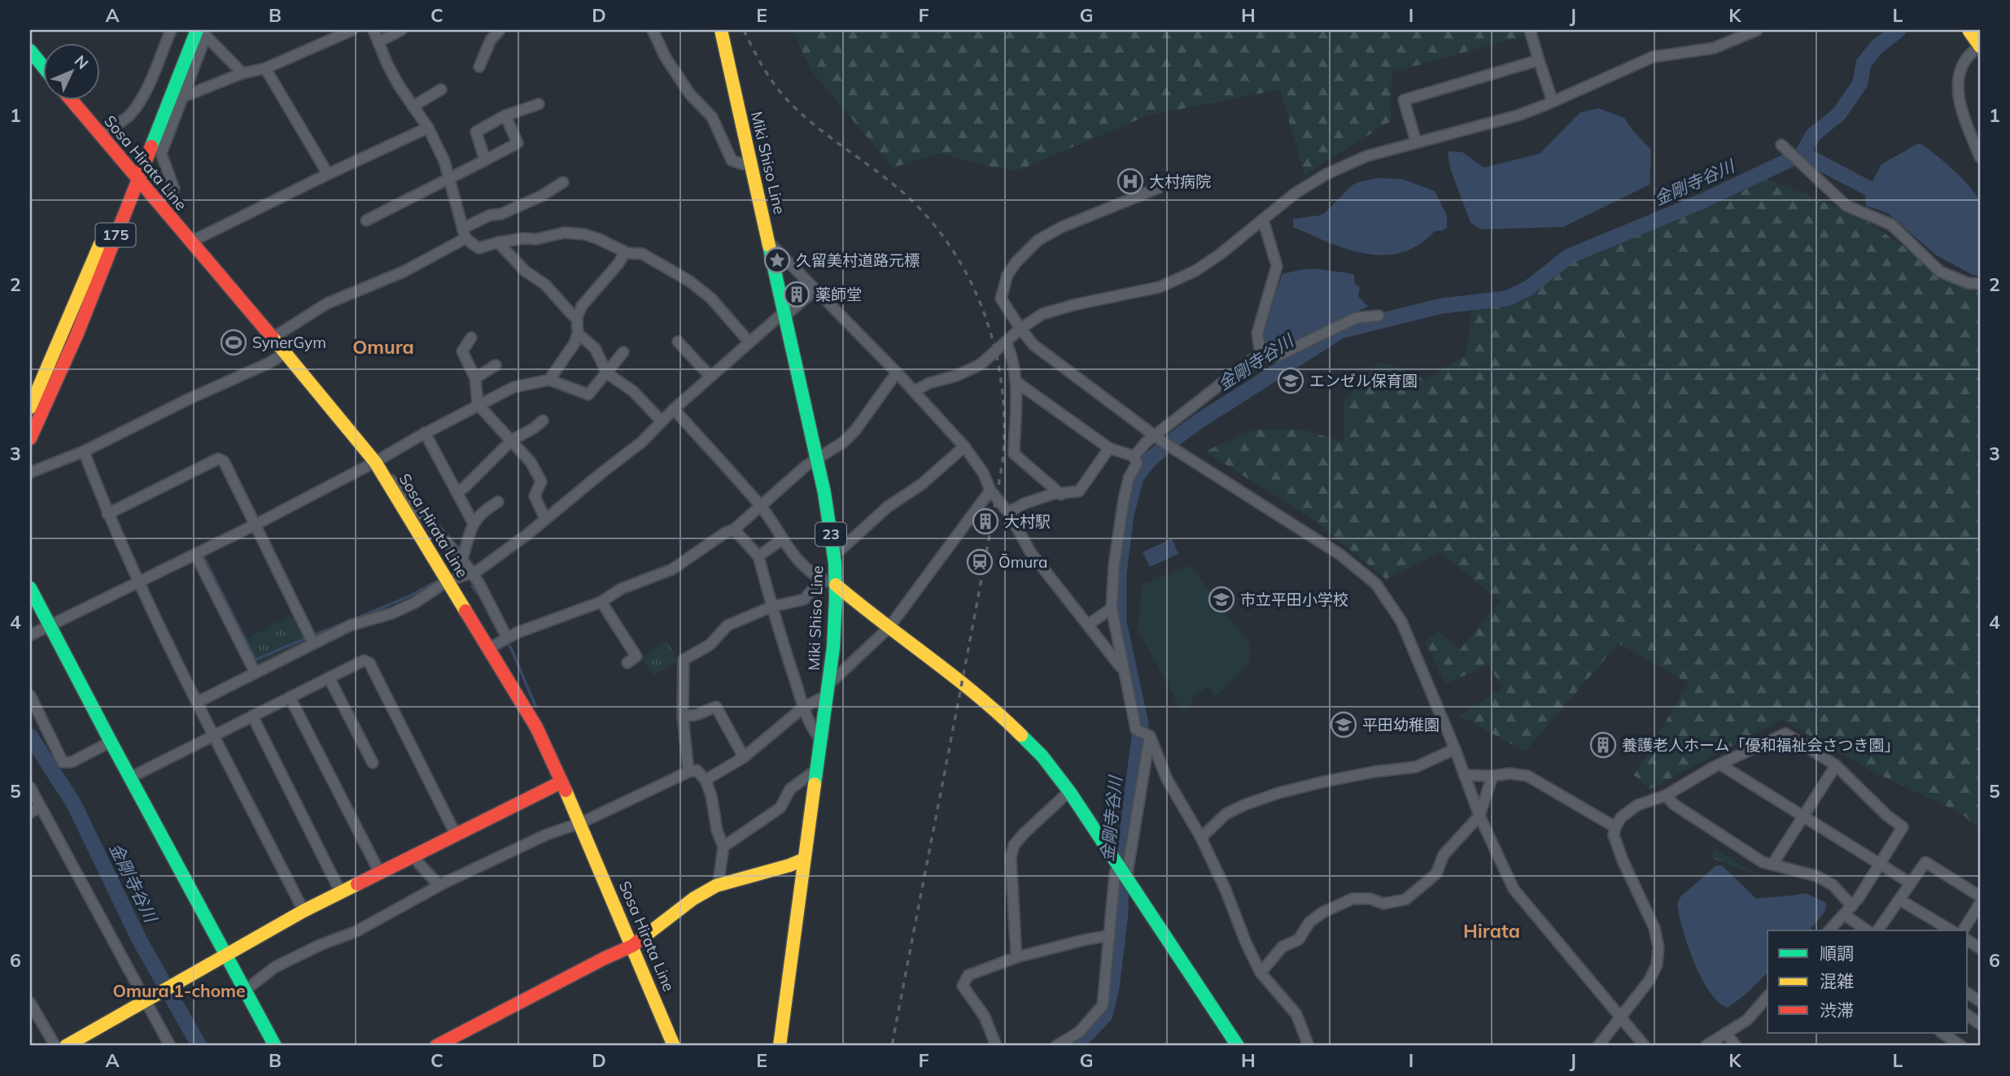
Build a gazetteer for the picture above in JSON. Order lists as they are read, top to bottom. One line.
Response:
{"streets":{"main road":["Sosa Hirata Line","Miki Shiso Line","175","23"]},"crossings":[["Sosa Hirata Line","175"]],"districts":["Omura","Hirata","Omura 1-chome"],"water":["金剛寺谷川"],"places":{"hospital":["大村病院"],"place":["久留美村道路元標"],"building":["薬師堂","大村駅","養護老人ホーム「優和福祉会さつき園」"],"sports":["SynerGym"],"school or university":["エンゼル保育園","市立平田小学校","平田幼稚園"],"station":["Ōmura"]},"legend":["順調","混雑","渋滞"],"north":"top right","grid":{"columns":["A","B","C","D","E","F","G","H","I","J","K","L"],"rows":["1","2","3","4","5","6"]}}
